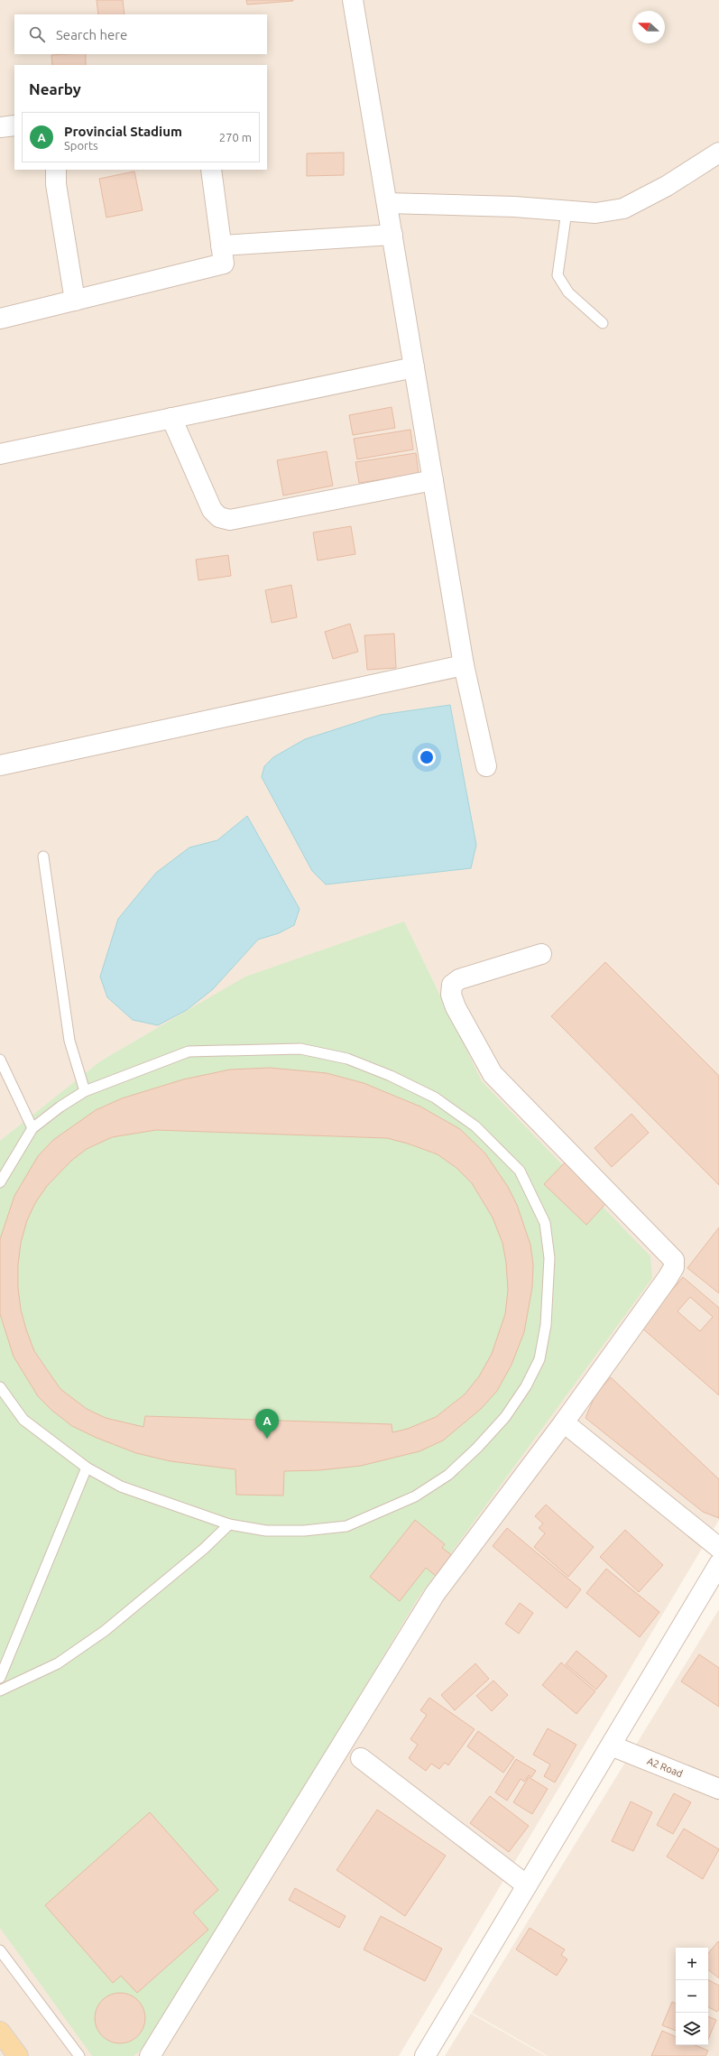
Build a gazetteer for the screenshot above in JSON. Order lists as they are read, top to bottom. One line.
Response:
{"streets":{"street":["A2 Road"]},"north":"left","page":{"search":"Search here","heading":"Nearby","list":[{"mark":"A","name":"Provincial Stadium","note":"Sports","value":"270 m"}],"pins":"A","map_buttons":["+","−"]}}
